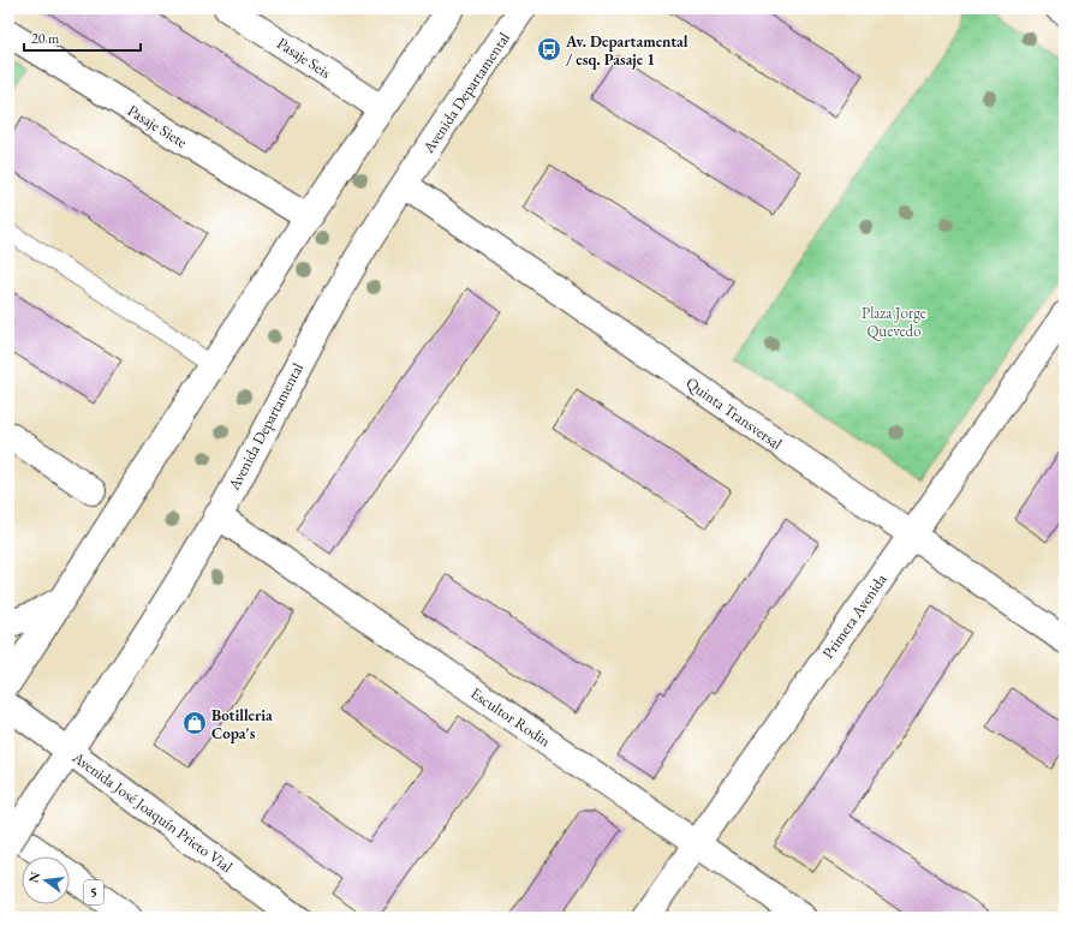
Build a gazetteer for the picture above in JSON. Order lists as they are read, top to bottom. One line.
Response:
{"streets":{"main road":["Pasaje Seis","Avenida Departamental","Pasaje Siete","Quinta Transversal","Primera Avenida","Escultor Rodin","Avenida José Joaquín Prieto Vial","5"]},"crossings":[["Avenida Departamental","Quinta Transversal"],["Avenida Departamental","Escultor Rodin"],["Avenida Departamental","Avenida José Joaquín Prieto Vial"],["Quinta Transversal","Primera Avenida"],["Primera Avenida","Escultor Rodin"]],"parks":["Plaza Jorge Quevedo"],"places":{"bus stop":["Av. Departamental / esq. Pasaje 1"],"shop":["Botilleria Copa's"]},"scale_bar":"20 m","north":"left"}
